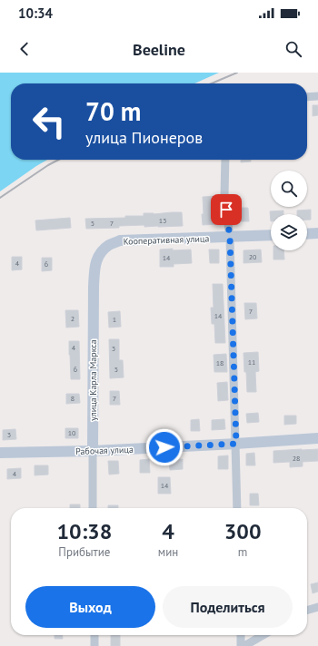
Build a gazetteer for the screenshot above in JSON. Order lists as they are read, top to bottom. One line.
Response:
{"streets":{"main road":["Кооперативная улица","улица Карла Маркса","Рабочая улица"]},"crossings":[["Кооперативная улица","улица Карла Маркса"],["улица Карла Маркса","Рабочая улица"]],"house_numbers":["13","5","7","20","14","4","6","7","14","2","1","4","3","11","18","6","5","8","7","10","3","28","4","14"],"page":{"status":"10:34","header":"Beeline","turn":["70 m","улица Пионеров"],"eta":["10:38","Прибытие","4","мин","300","m"],"buttons":["Выход","Поделиться"]}}
